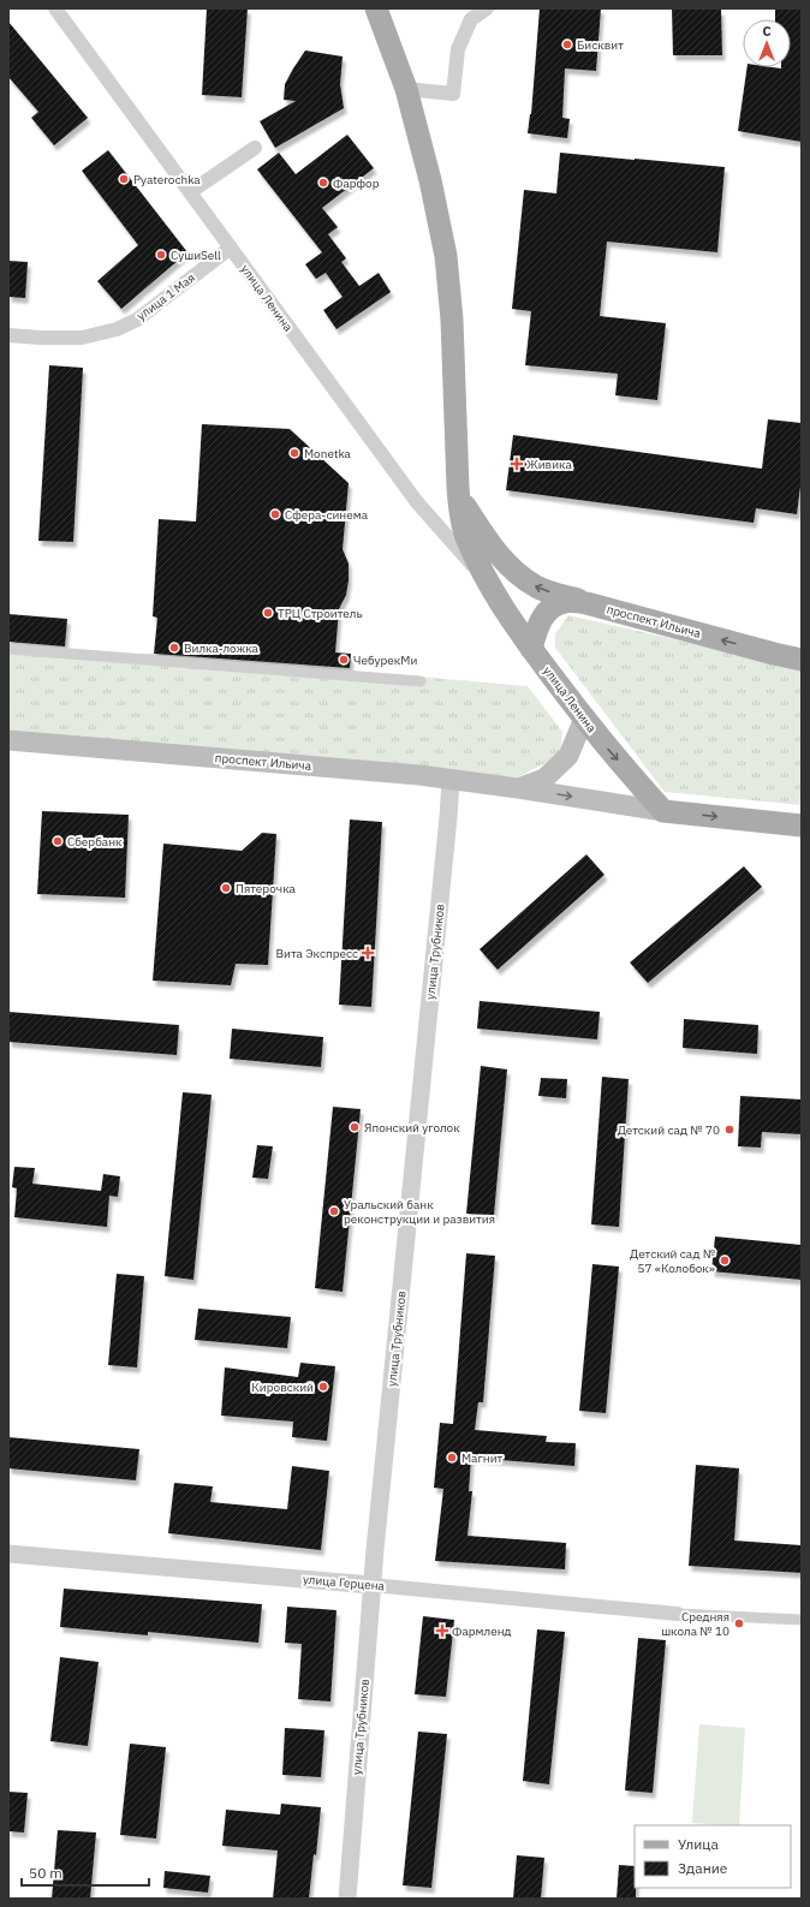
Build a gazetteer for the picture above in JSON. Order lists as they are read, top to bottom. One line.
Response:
{"streets":{"main road":["улица Ленина","проспект Ильича"],"street":["улица 1 Мая","улица Трубников","улица Герцена"]},"crossings":[["улица 1 Мая","улица Ленина"],["улица Ленина","проспект Ильича"],["проспект Ильича","улица Трубников"],["улица Трубников","улица Герцена"]],"places":{"other":["Бисквит","Pyaterochka","Фарфор","СушиSell","Monetka","Сфера-синема","ТРЦ Строитель","Вилка-ложка","ЧебурекМи","Сбербанк","Пятерочка","Японский уголок","Детский сад № 70","Уральский банк реконструкции и развития","Детский сад № 57 «Колобок»","Кировский","Магнит","Средняя школа № 10"],"health":["Живика","Вита Экспресс","Фармленд"]},"legend":["Улица","Здание"],"scale_bar":"50 m","north":"top"}
